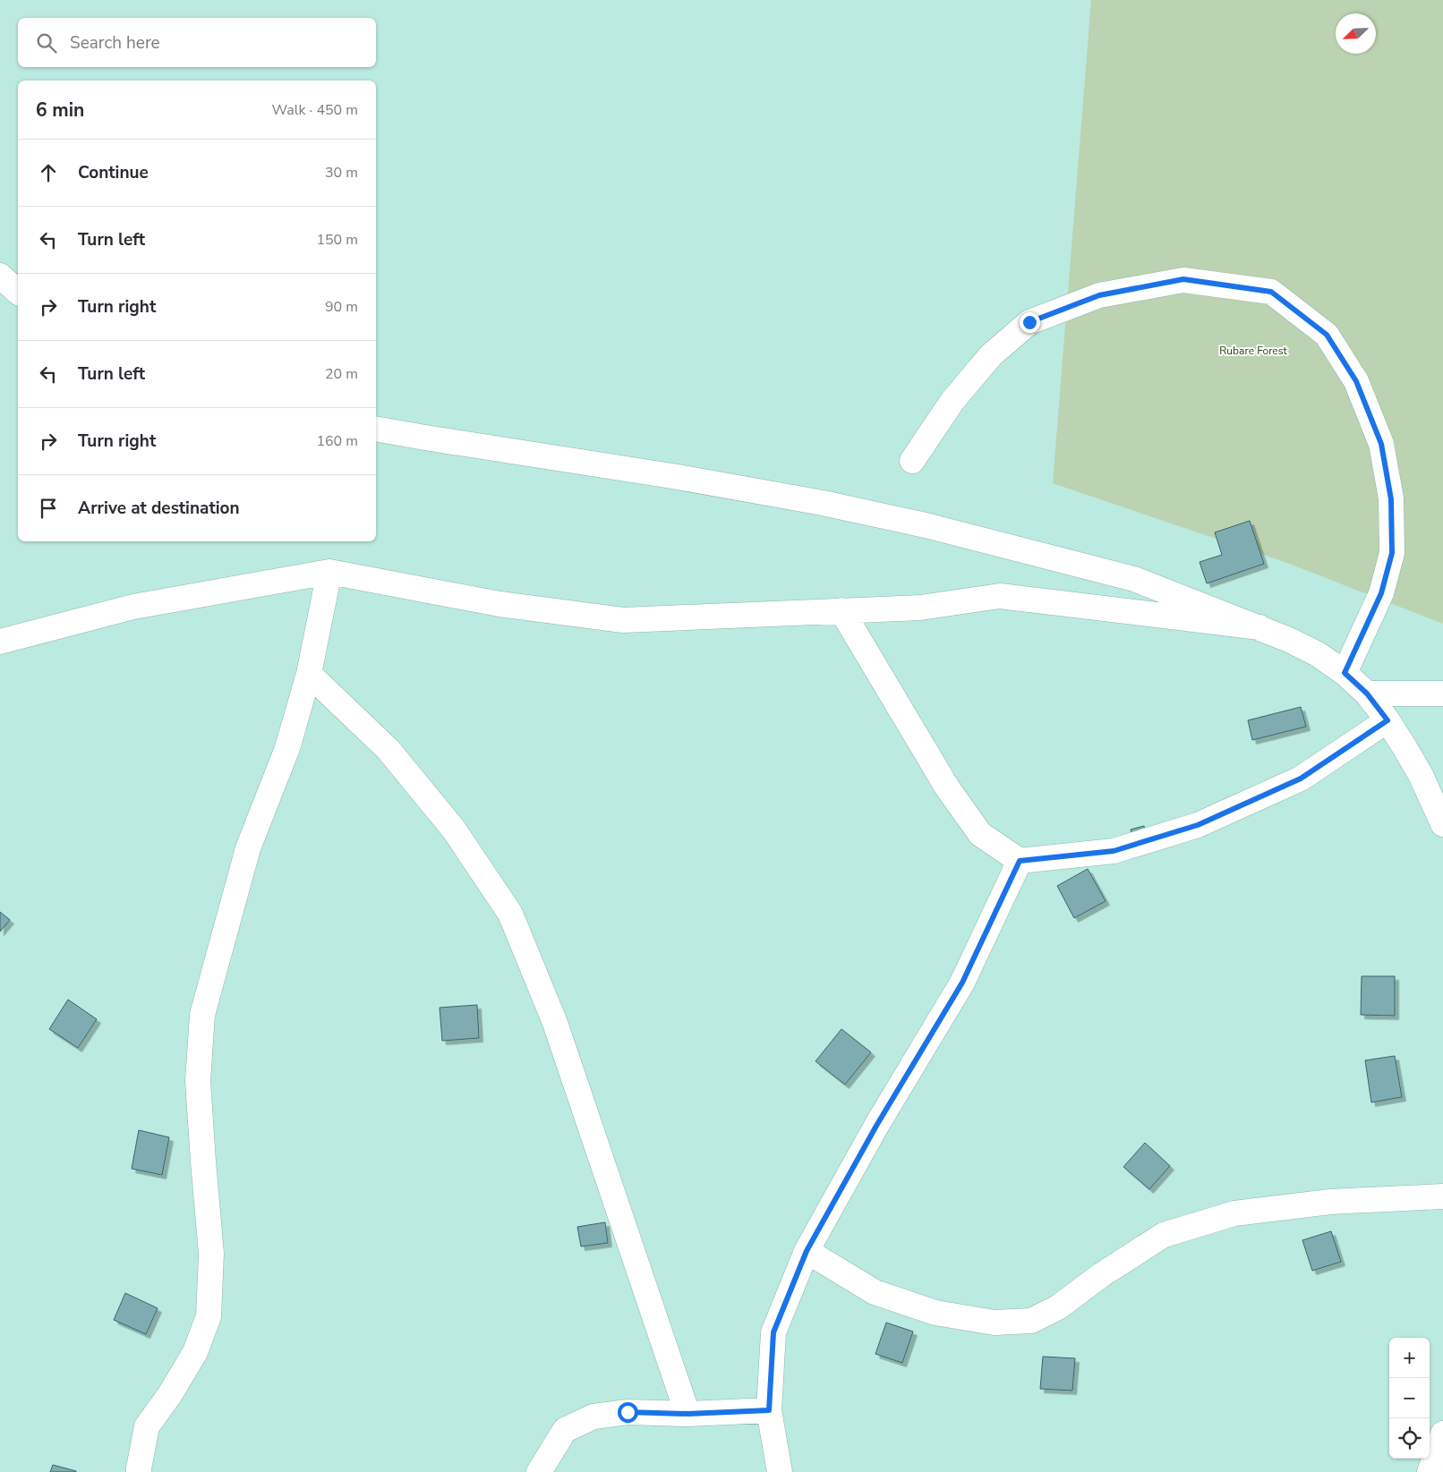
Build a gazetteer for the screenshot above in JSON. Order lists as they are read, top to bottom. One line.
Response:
{"parks":["Rubare Forest"],"north":"bottom left","page":{"search":"Search here","heading":["6 min","Walk · 450 m"],"list":[["Continue","30 m"],["Turn left","150 m"],["Turn right","90 m"],["Turn left","20 m"],["Turn right","160 m"],"Arrive at destination"],"map_buttons":["+","−"]}}
